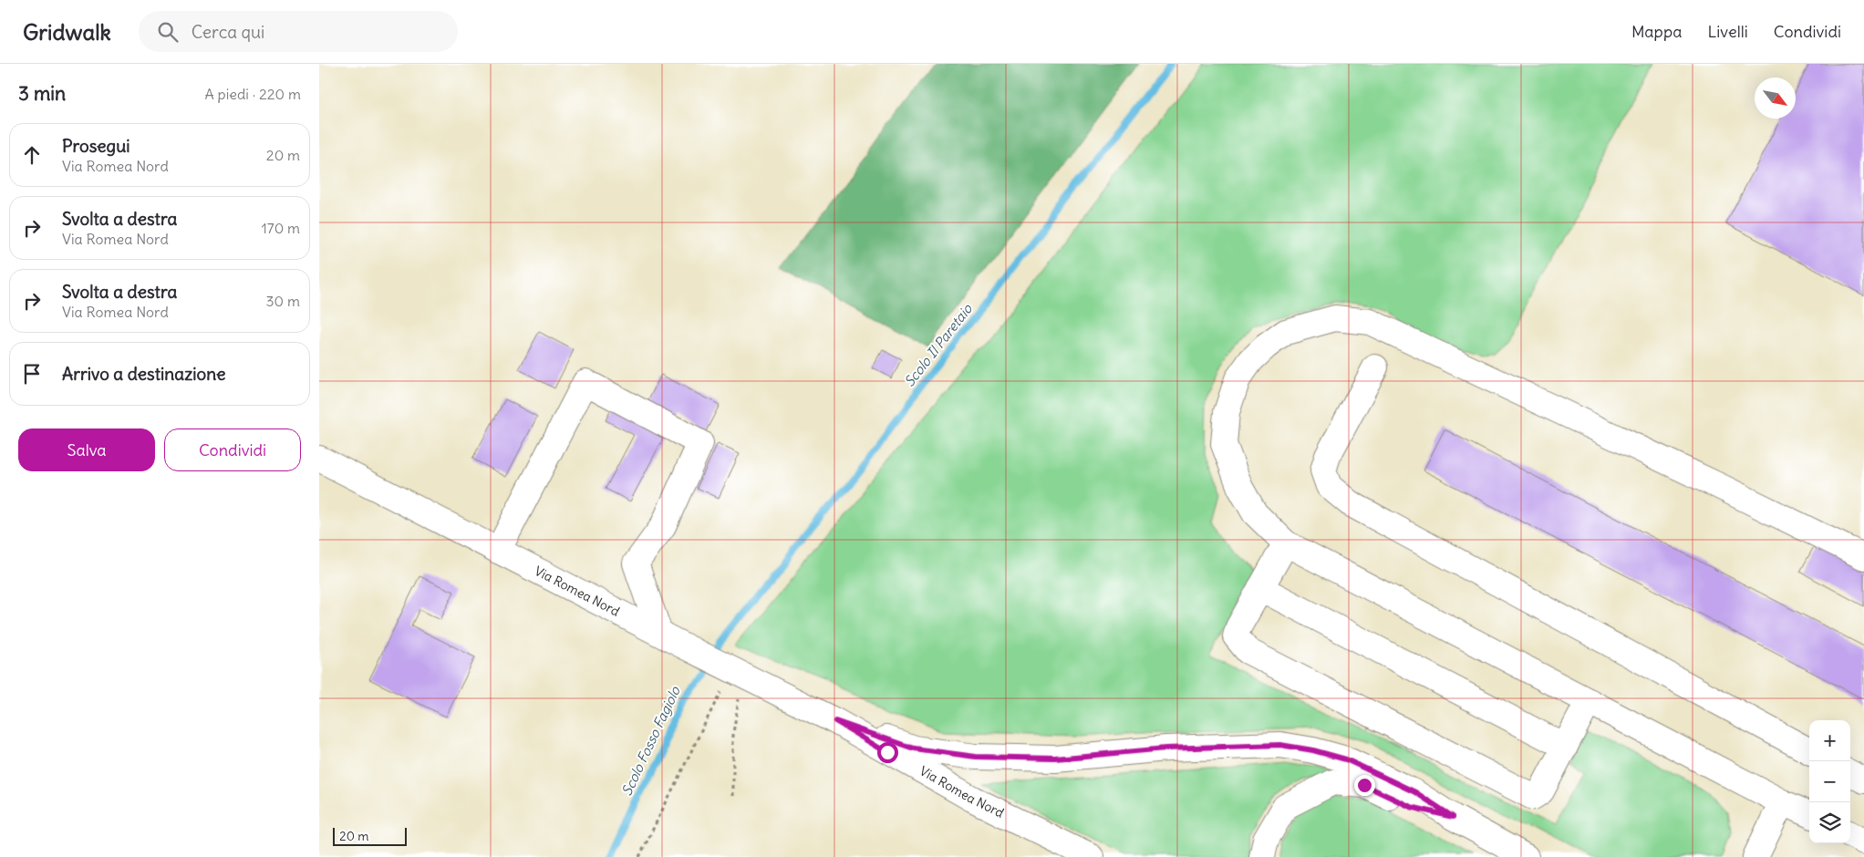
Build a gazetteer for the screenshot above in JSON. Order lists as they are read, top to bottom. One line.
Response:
{"streets":{"main road":["Via Romea Nord"]},"water":["Scolo Il Paretaio","Scolo Fosso Fagiolo"],"scale_bar":"20 m","north":"bottom right","page":{"header":"Gridwalk","search":"Cerca qui","nav":["Mappa","Livelli","Condividi"],"heading":["3 min","A piedi · 220 m"],"list":[["Prosegui","Via Romea Nord","20 m"],["Svolta a destra","Via Romea Nord","170 m"],["Svolta a destra","Via Romea Nord","30 m"],"Arrivo a destinazione"],"buttons":["Salva","Condividi"],"map_buttons":["+","−"],"scale":"20 m"}}
